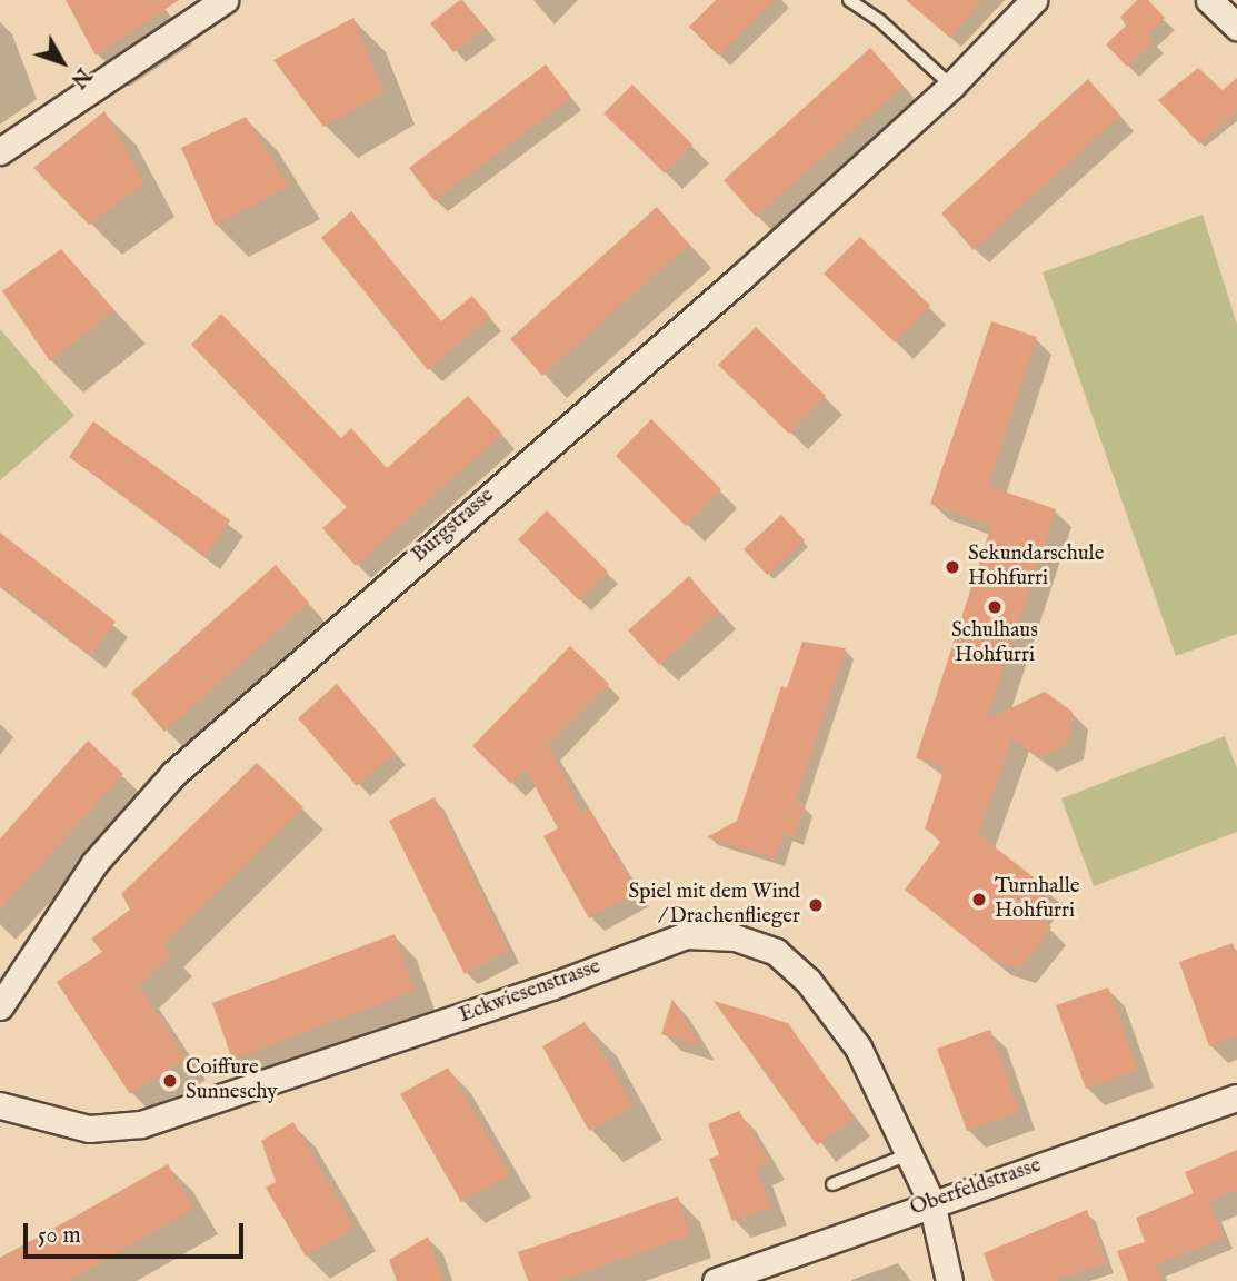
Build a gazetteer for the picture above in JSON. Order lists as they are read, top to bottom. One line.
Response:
{"streets":{"street":["Burgstrasse","Eckwiesenstrasse","Oberfeldstrasse"]},"crossings":[["Eckwiesenstrasse","Oberfeldstrasse"]],"places":["Sekundarschule Hohfurri","Schulhaus Hohfurri","Turnhalle Hohfurri","Spiel mit dem Wind / Drachenflieger","Coiffure Sunneschy"],"scale_bar":"50 m","north":"bottom right"}
